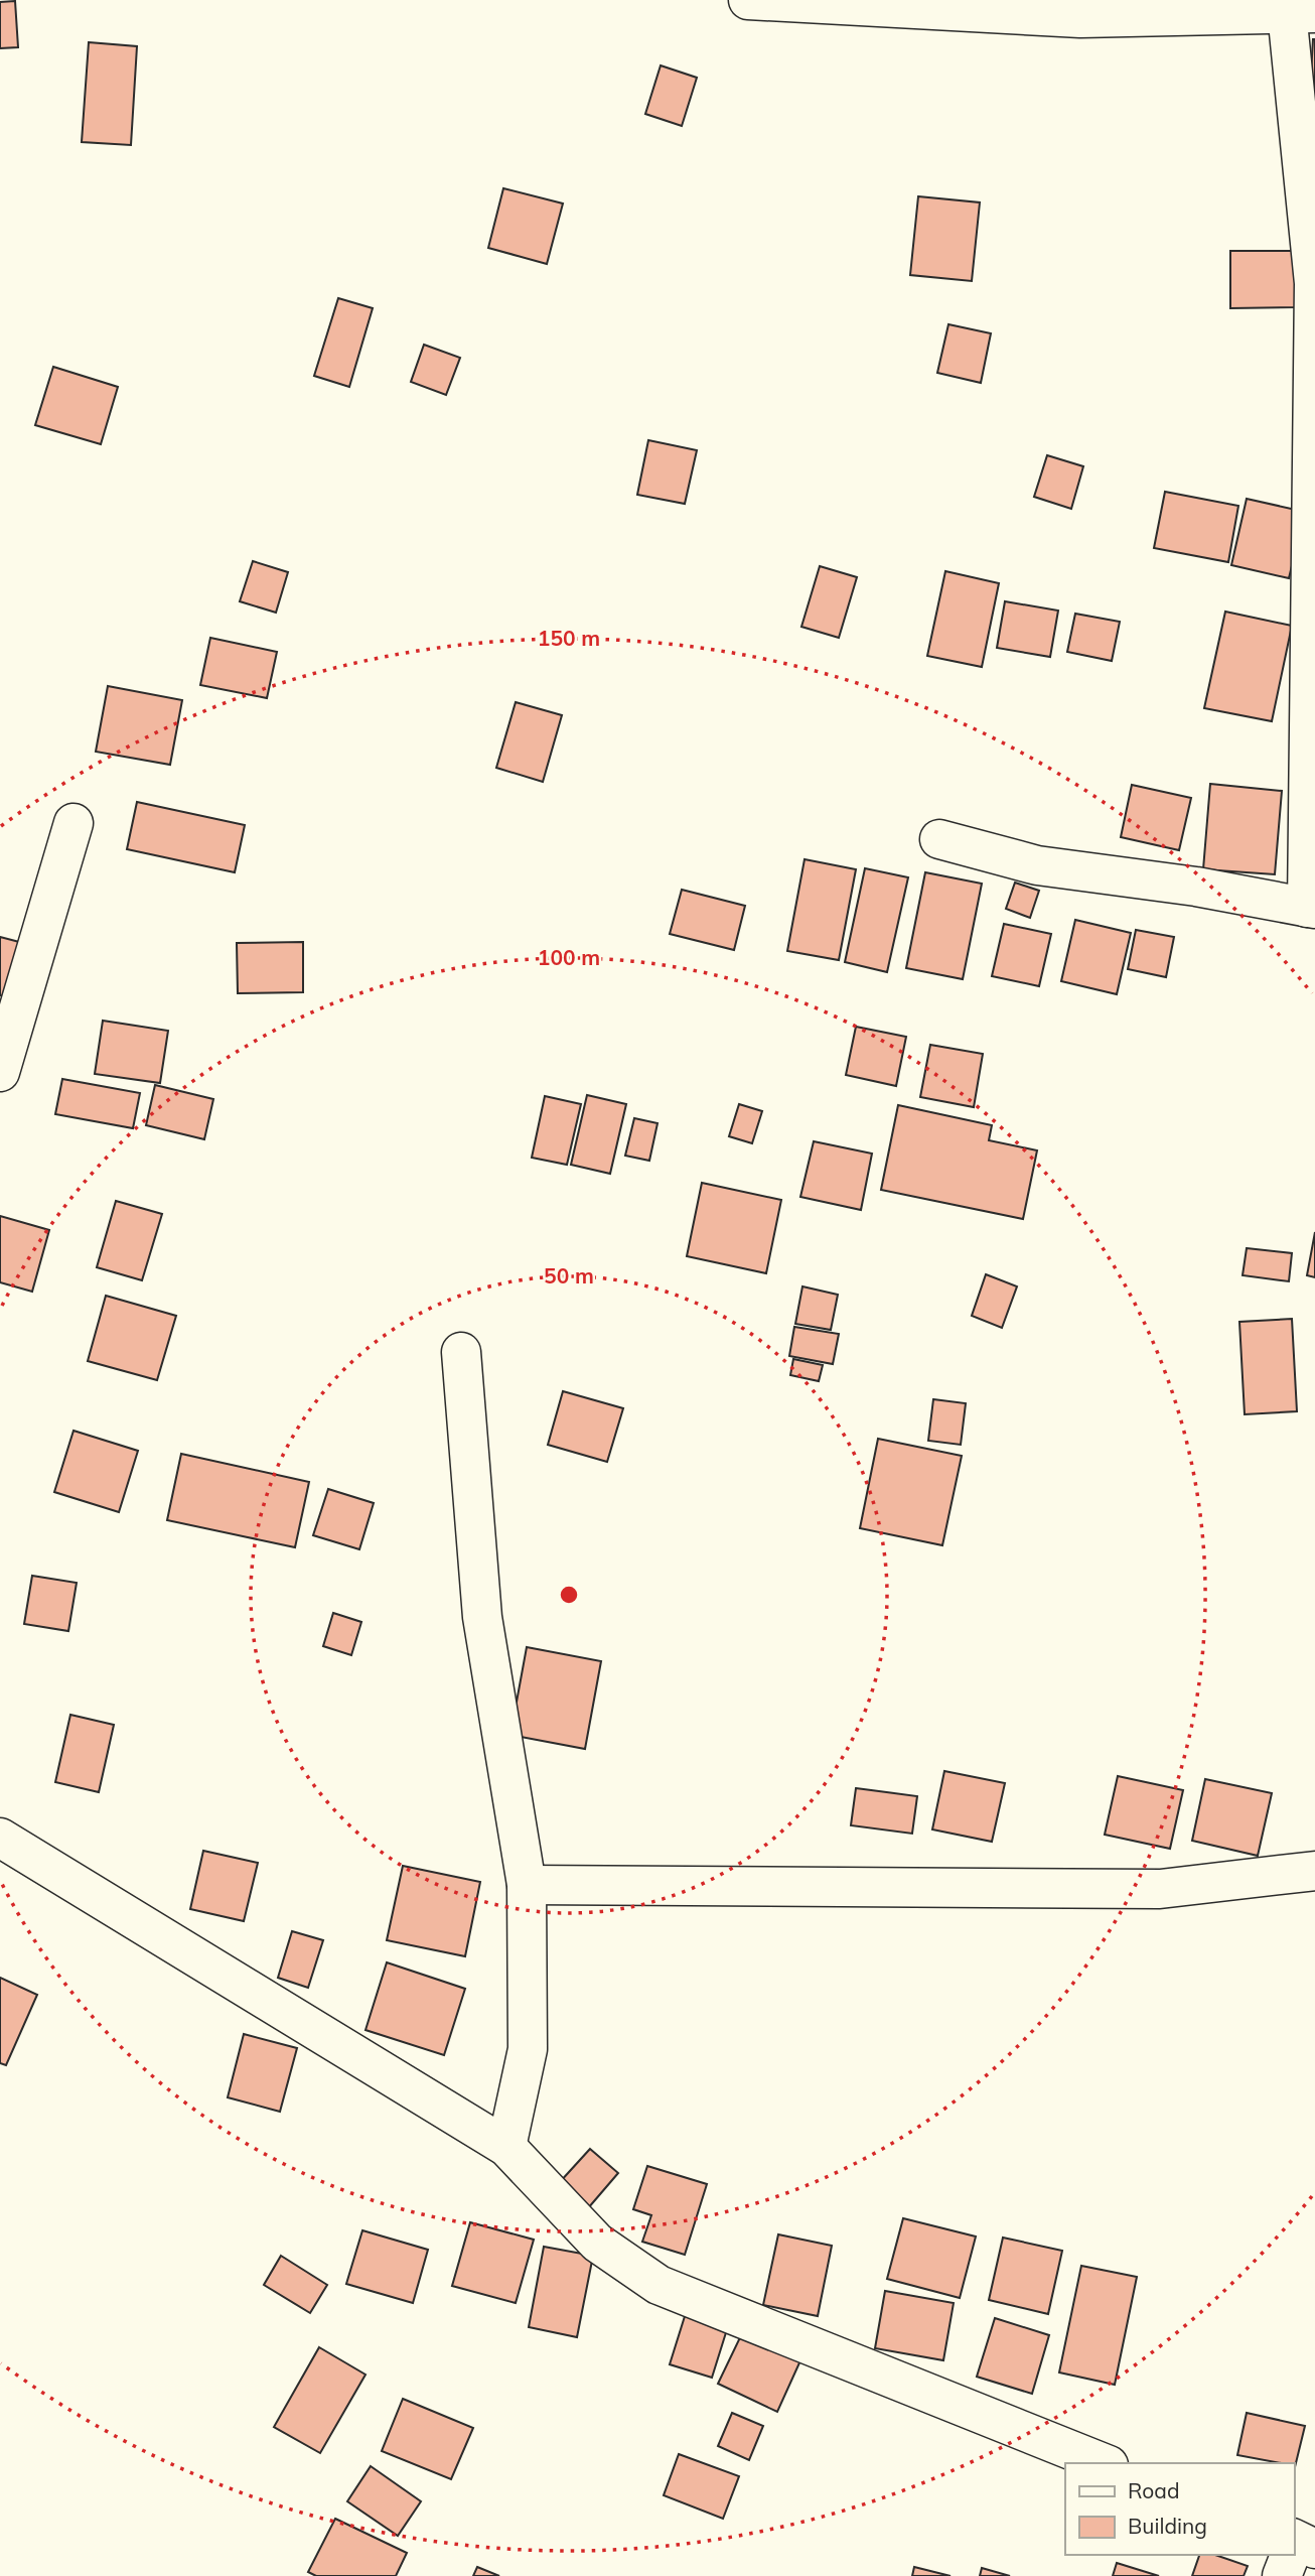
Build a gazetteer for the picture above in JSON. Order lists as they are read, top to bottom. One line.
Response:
{"legend":["Road","Building"],"rings":["150 m","100 m","50 m"]}
